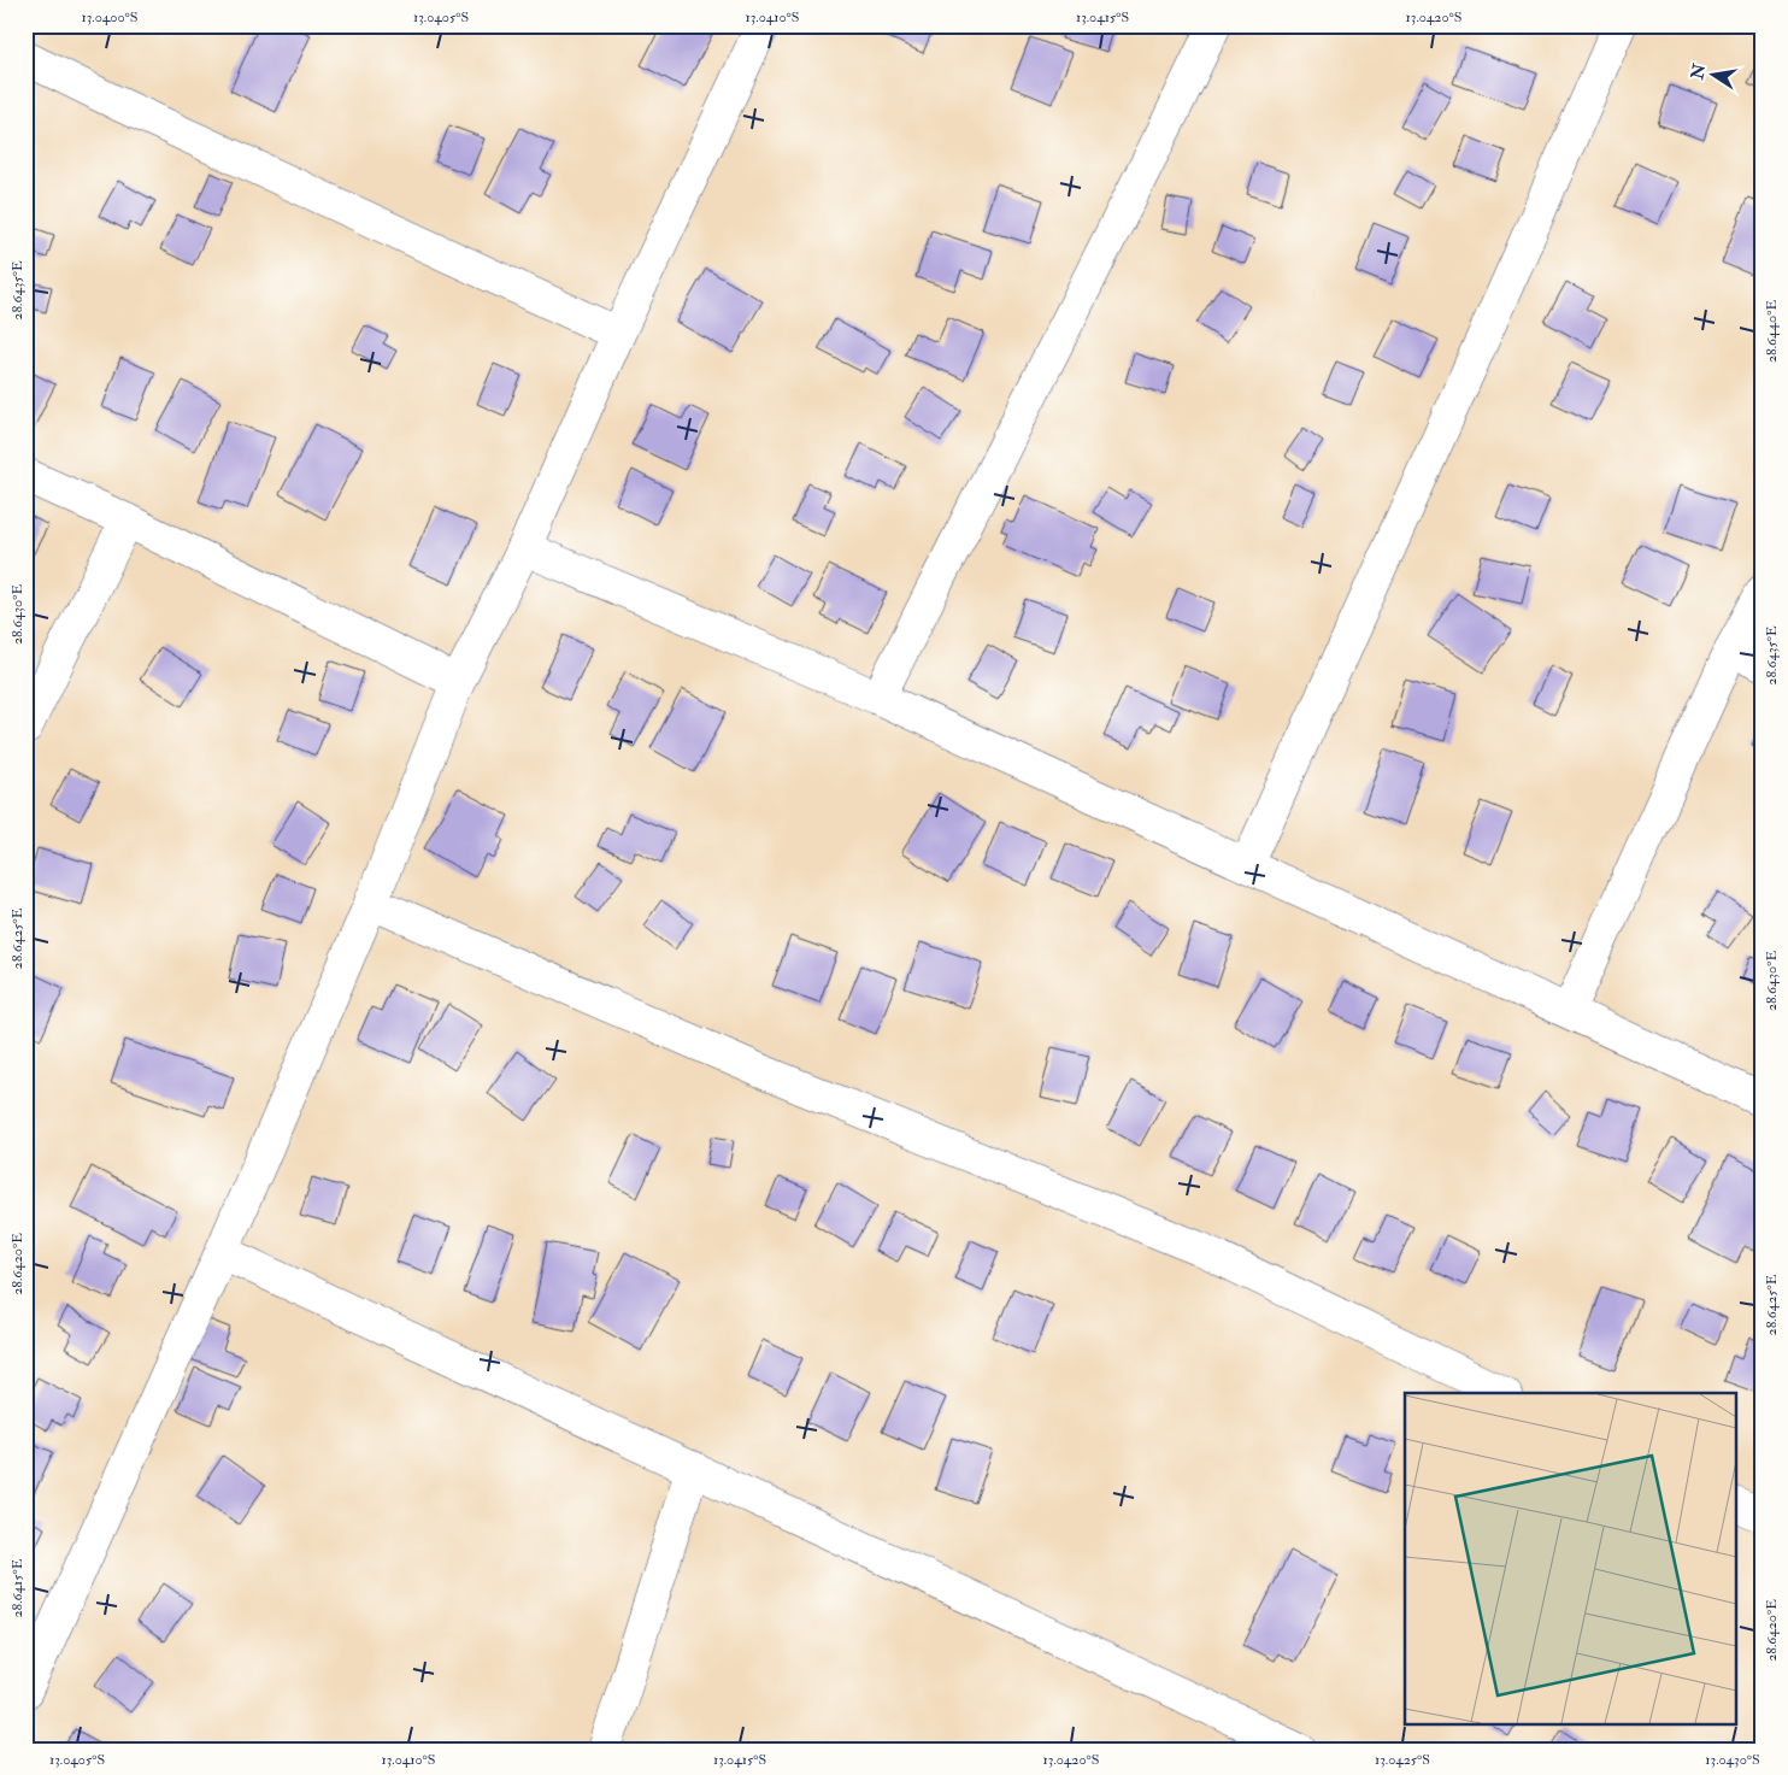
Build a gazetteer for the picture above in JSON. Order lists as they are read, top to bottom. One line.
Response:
{"north":"left","coordinates":["13.0400°S","13.0405°S","13.0410°S","13.0415°S","13.0420°S","28.6435°E","28.6440°E","28.6430°E","28.6425°E","28.6420°E","28.6415°E","13.0425°S","13.0430°S"]}
